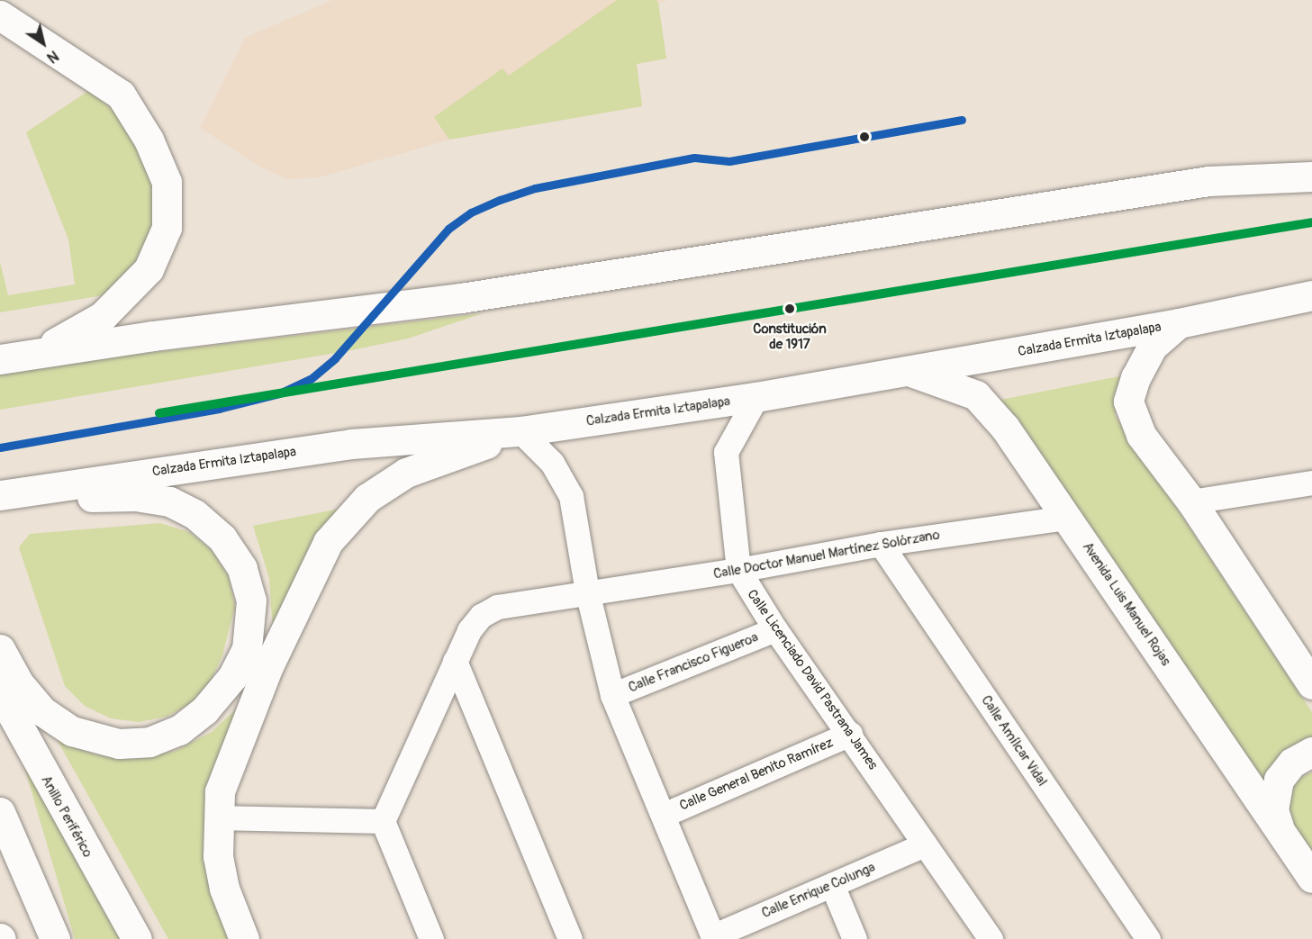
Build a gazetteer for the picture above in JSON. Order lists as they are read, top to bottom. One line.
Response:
{"streets":{"main road":["Calzada Ermita Iztapalapa","Avenida Luis Manuel Rojas","Anillo Periférico"],"street":["Calle Doctor Manuel Martínez Solórzano","Calle Francisco Figueroa","Calle Licenciado David Pastrana James","Calle Amílcar Vidal","Calle General Benito Ramírez","Calle Enrique Colunga"]},"crossings":[["Calzada Ermita Iztapalapa","Avenida Luis Manuel Rojas"],["Calzada Ermita Iztapalapa","Calle Licenciado David Pastrana James"],["Calle Doctor Manuel Martínez Solórzano","Avenida Luis Manuel Rojas"],["Calle Doctor Manuel Martínez Solórzano","Calle Licenciado David Pastrana James"],["Calle Doctor Manuel Martínez Solórzano","Calle Amílcar Vidal"],["Calle Francisco Figueroa","Calle Licenciado David Pastrana James"],["Calle Licenciado David Pastrana James","Calle General Benito Ramírez"],["Calle Licenciado David Pastrana James","Calle Enrique Colunga"]],"places":["Constitución de 1917"],"north":"bottom right"}
